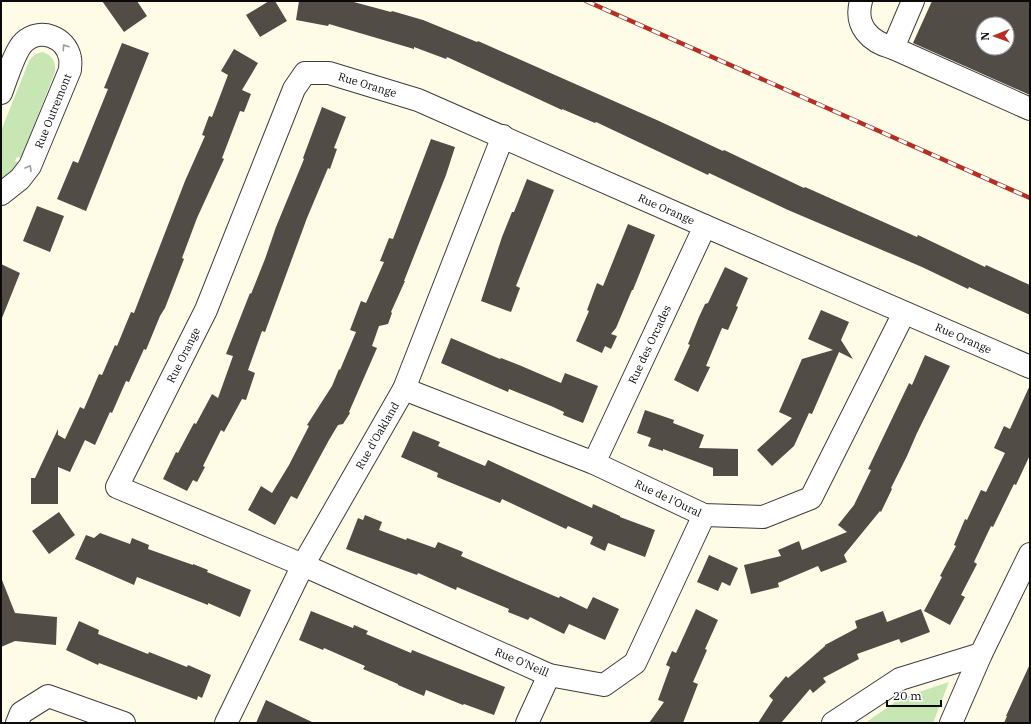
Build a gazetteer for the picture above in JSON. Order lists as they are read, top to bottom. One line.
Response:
{"streets":{"street":["Rue Orange","Rue Outremont","Rue des Orcades","Rue d'Oakland","Rue de l'Oural","Rue O'Neill"]},"crossings":[["Rue Orange","Rue des Orcades"],["Rue Orange","Rue d'Oakland"],["Rue Orange","Rue de l'Oural"],["Rue Orange","Rue O'Neill"],["Rue des Orcades","Rue de l'Oural"],["Rue d'Oakland","Rue de l'Oural"],["Rue d'Oakland","Rue O'Neill"],["Rue de l'Oural","Rue O'Neill"]],"scale_bar":"20 m","north":"left"}
